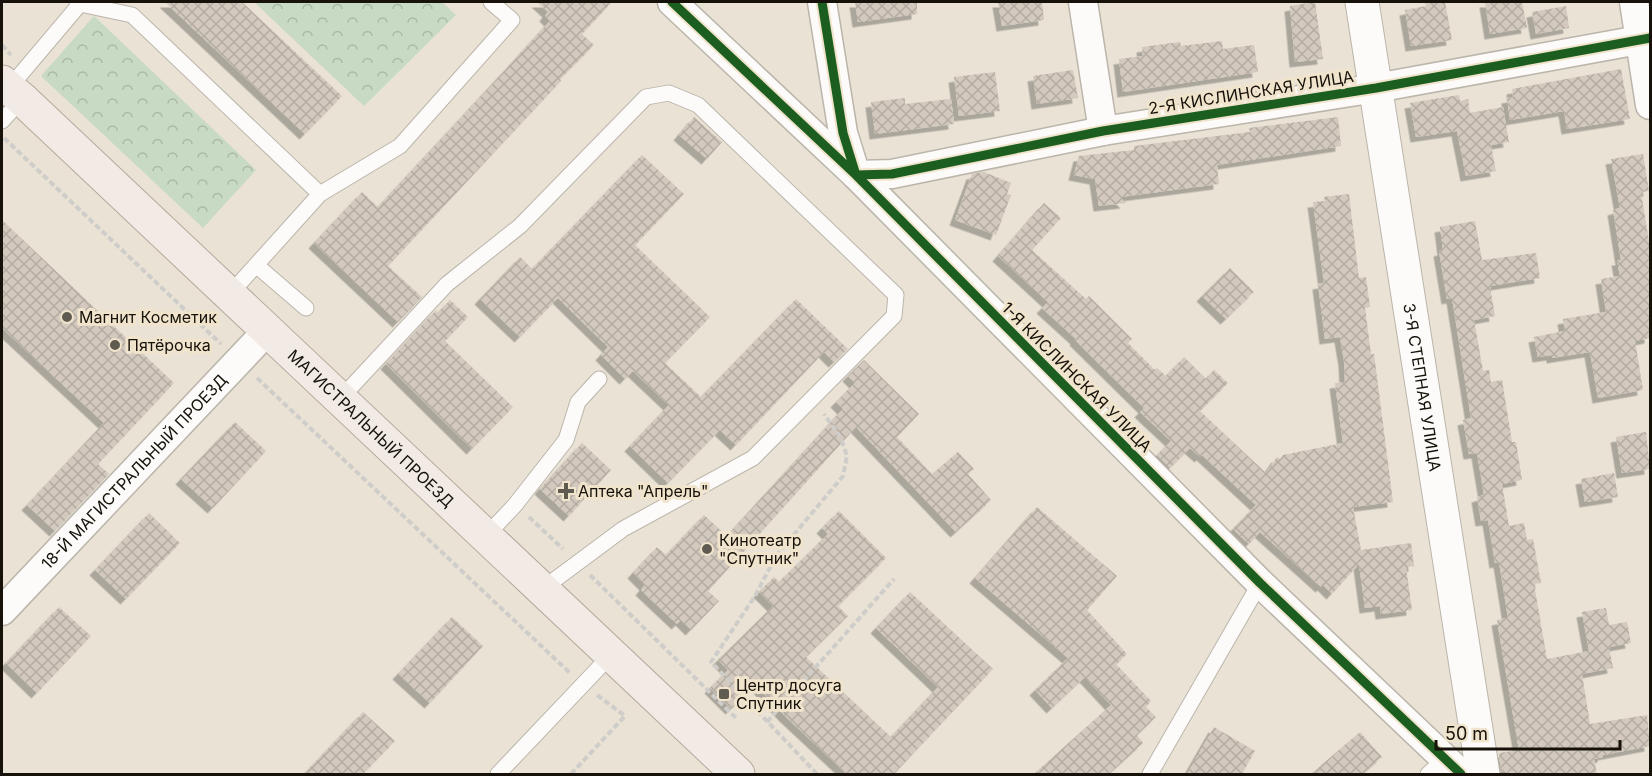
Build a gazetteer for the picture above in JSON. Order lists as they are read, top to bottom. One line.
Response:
{"streets":{"main road":["МАГИСТРАЛЬНЫЙ ПРОЕЗД"],"street":["2-Я КИСЛИНСКАЯ УЛИЦА","1-Я КИСЛИНСКАЯ УЛИЦА","3-Я СТЕПНАЯ УЛИЦА","18-Й МАГИСТРАЛЬНЫЙ ПРОЕЗД"]},"crossings":[["2-Я КИСЛИНСКАЯ УЛИЦА","1-Я КИСЛИНСКАЯ УЛИЦА"],["2-Я КИСЛИНСКАЯ УЛИЦА","3-Я СТЕПНАЯ УЛИЦА"],["МАГИСТРАЛЬНЫЙ ПРОЕЗД","18-Й МАГИСТРАЛЬНЫЙ ПРОЕЗД"]],"places":{"other":["Магнит Косметик","Пятёрочка","Кинотеатр \"Спутник\""],"health":["Аптека \"Апрель\""],"transit":["Центр досуга Спутник"]},"scale_bar":"50 m"}
